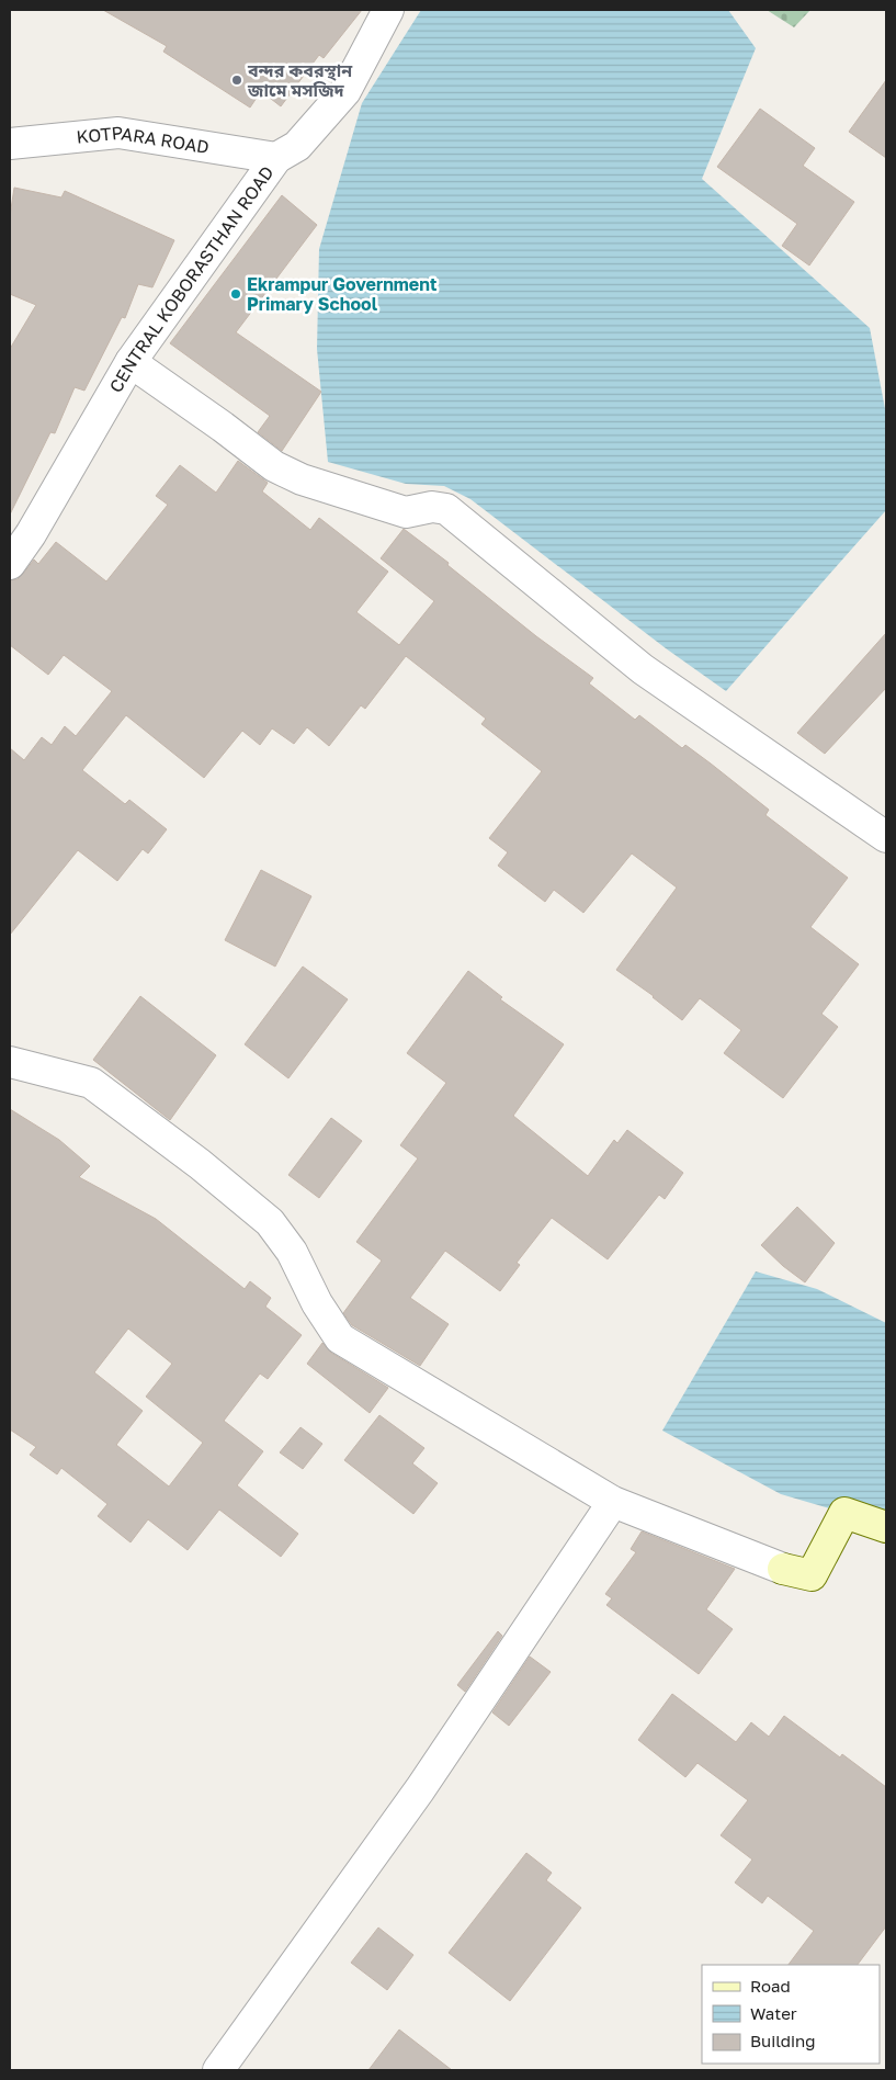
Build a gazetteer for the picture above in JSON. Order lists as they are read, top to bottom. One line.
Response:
{"streets":{"street":["KOTPARA ROAD","CENTRAL KOBORASTHAN ROAD"]},"crossings":[["KOTPARA ROAD","CENTRAL KOBORASTHAN ROAD"]],"places":["বন্দর কবরস্থান জামে মসজিদ","Ekrampur Government Primary School"],"legend":["Road","Water","Building"]}
